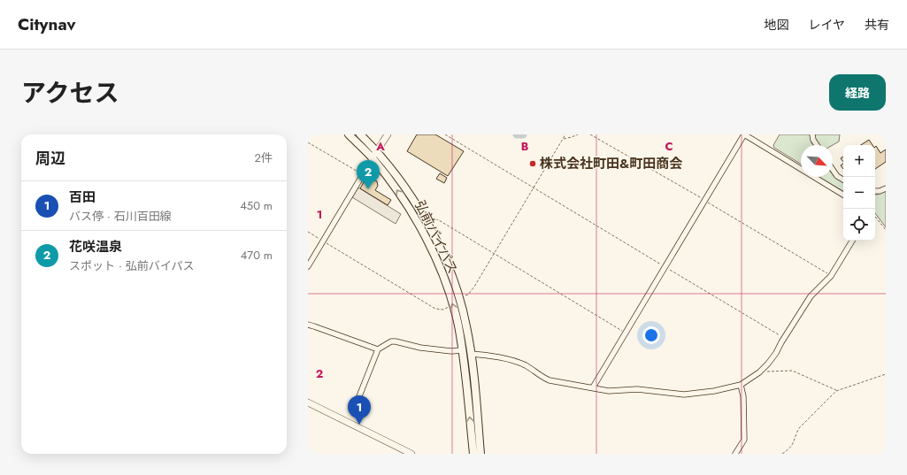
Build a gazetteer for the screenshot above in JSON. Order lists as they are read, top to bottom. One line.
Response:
{"streets":{"highway":["弘前バイパス"]},"places":["株式会社町田&町田商会"],"north":"bottom right","page":{"header":"Citynav","nav":["地図","レイヤ","共有"],"title":"アクセス","buttons":"経路","heading":["周辺","2件"],"map_buttons":["+","−"],"pins":["2","1"],"list":[{"mark":"1","name":"百田","note":"バス停 · 石川百田線","value":"450 m"},{"mark":"2","name":"花咲温泉","note":"スポット · 弘前バイパス","value":"470 m"}]},"grid":{"columns":["A","B","C"],"rows":["1","2"]}}
